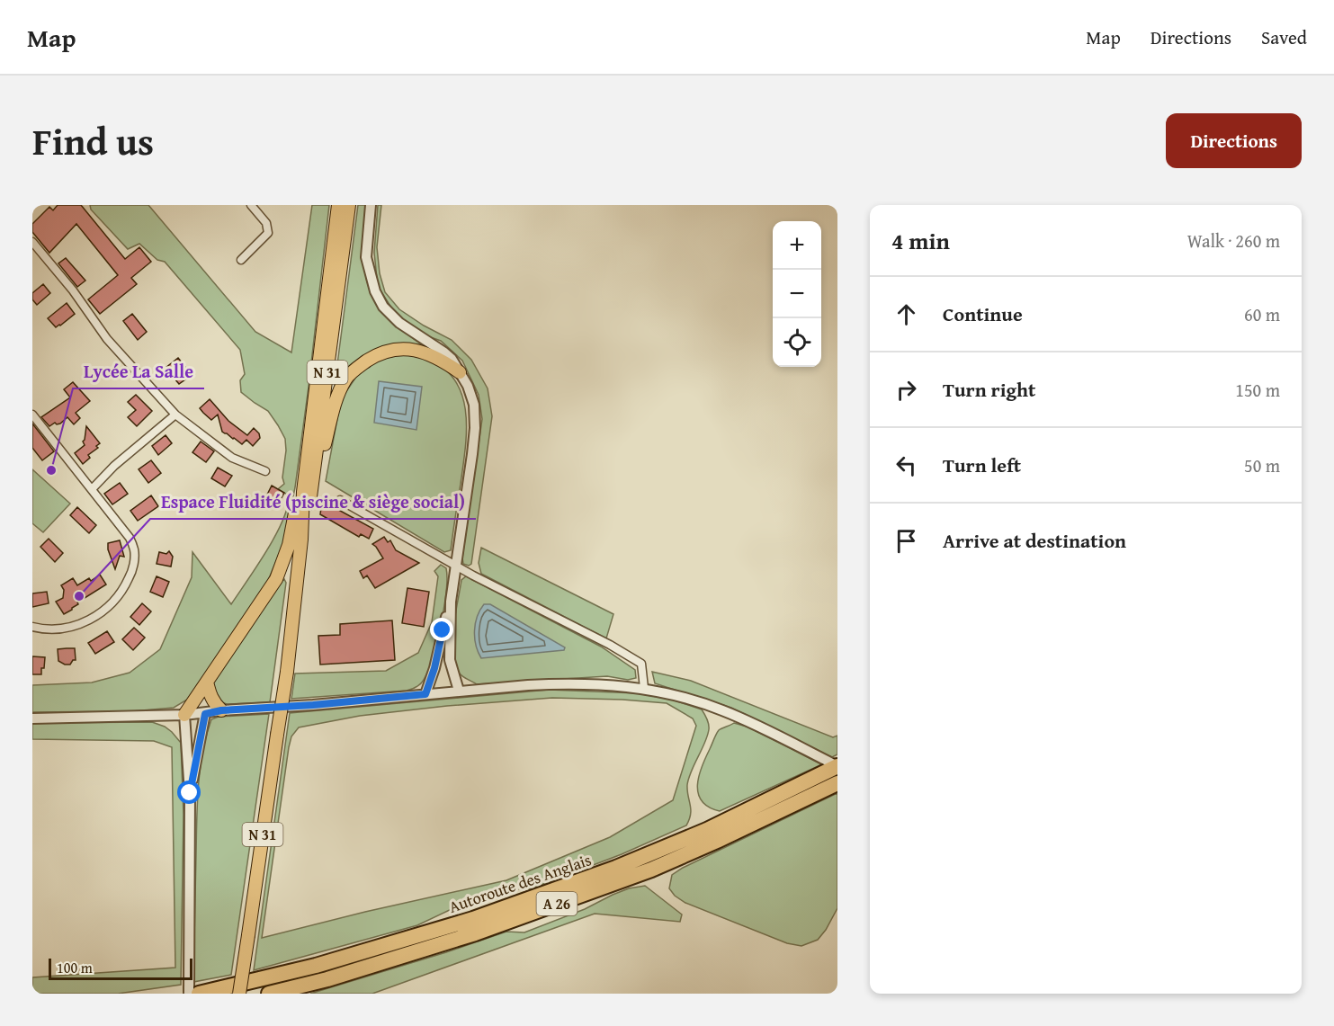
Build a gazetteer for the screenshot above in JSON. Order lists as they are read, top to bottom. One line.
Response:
{"streets":{"highway":["Autoroute des Anglais","A 26"],"main road":["N 31"]},"places":["Lycée La Salle","Espace Fluidité (piscine & siège social)"],"scale_bar":"100 m","page":{"header":"Map","nav":["Map","Directions","Saved"],"title":"Find us","buttons":"Directions","heading":["4 min","Walk · 260 m"],"map_buttons":["+","−"],"list":[["Continue","60 m"],["Turn right","150 m"],["Turn left","50 m"],"Arrive at destination"],"scale":"100 m"}}
